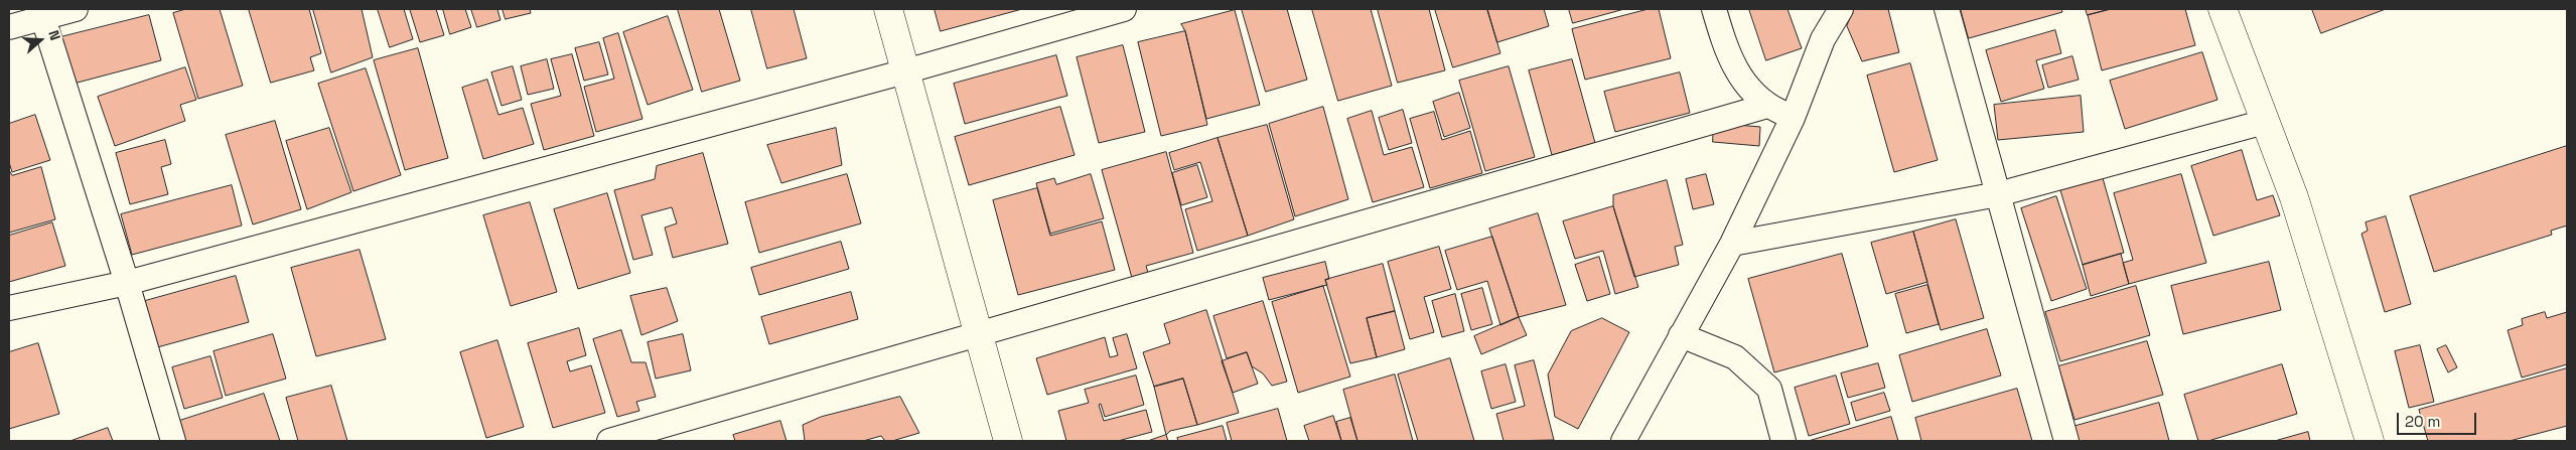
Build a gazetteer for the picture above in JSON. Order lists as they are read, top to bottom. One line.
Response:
{"scale_bar":"20 m","north":"right"}
